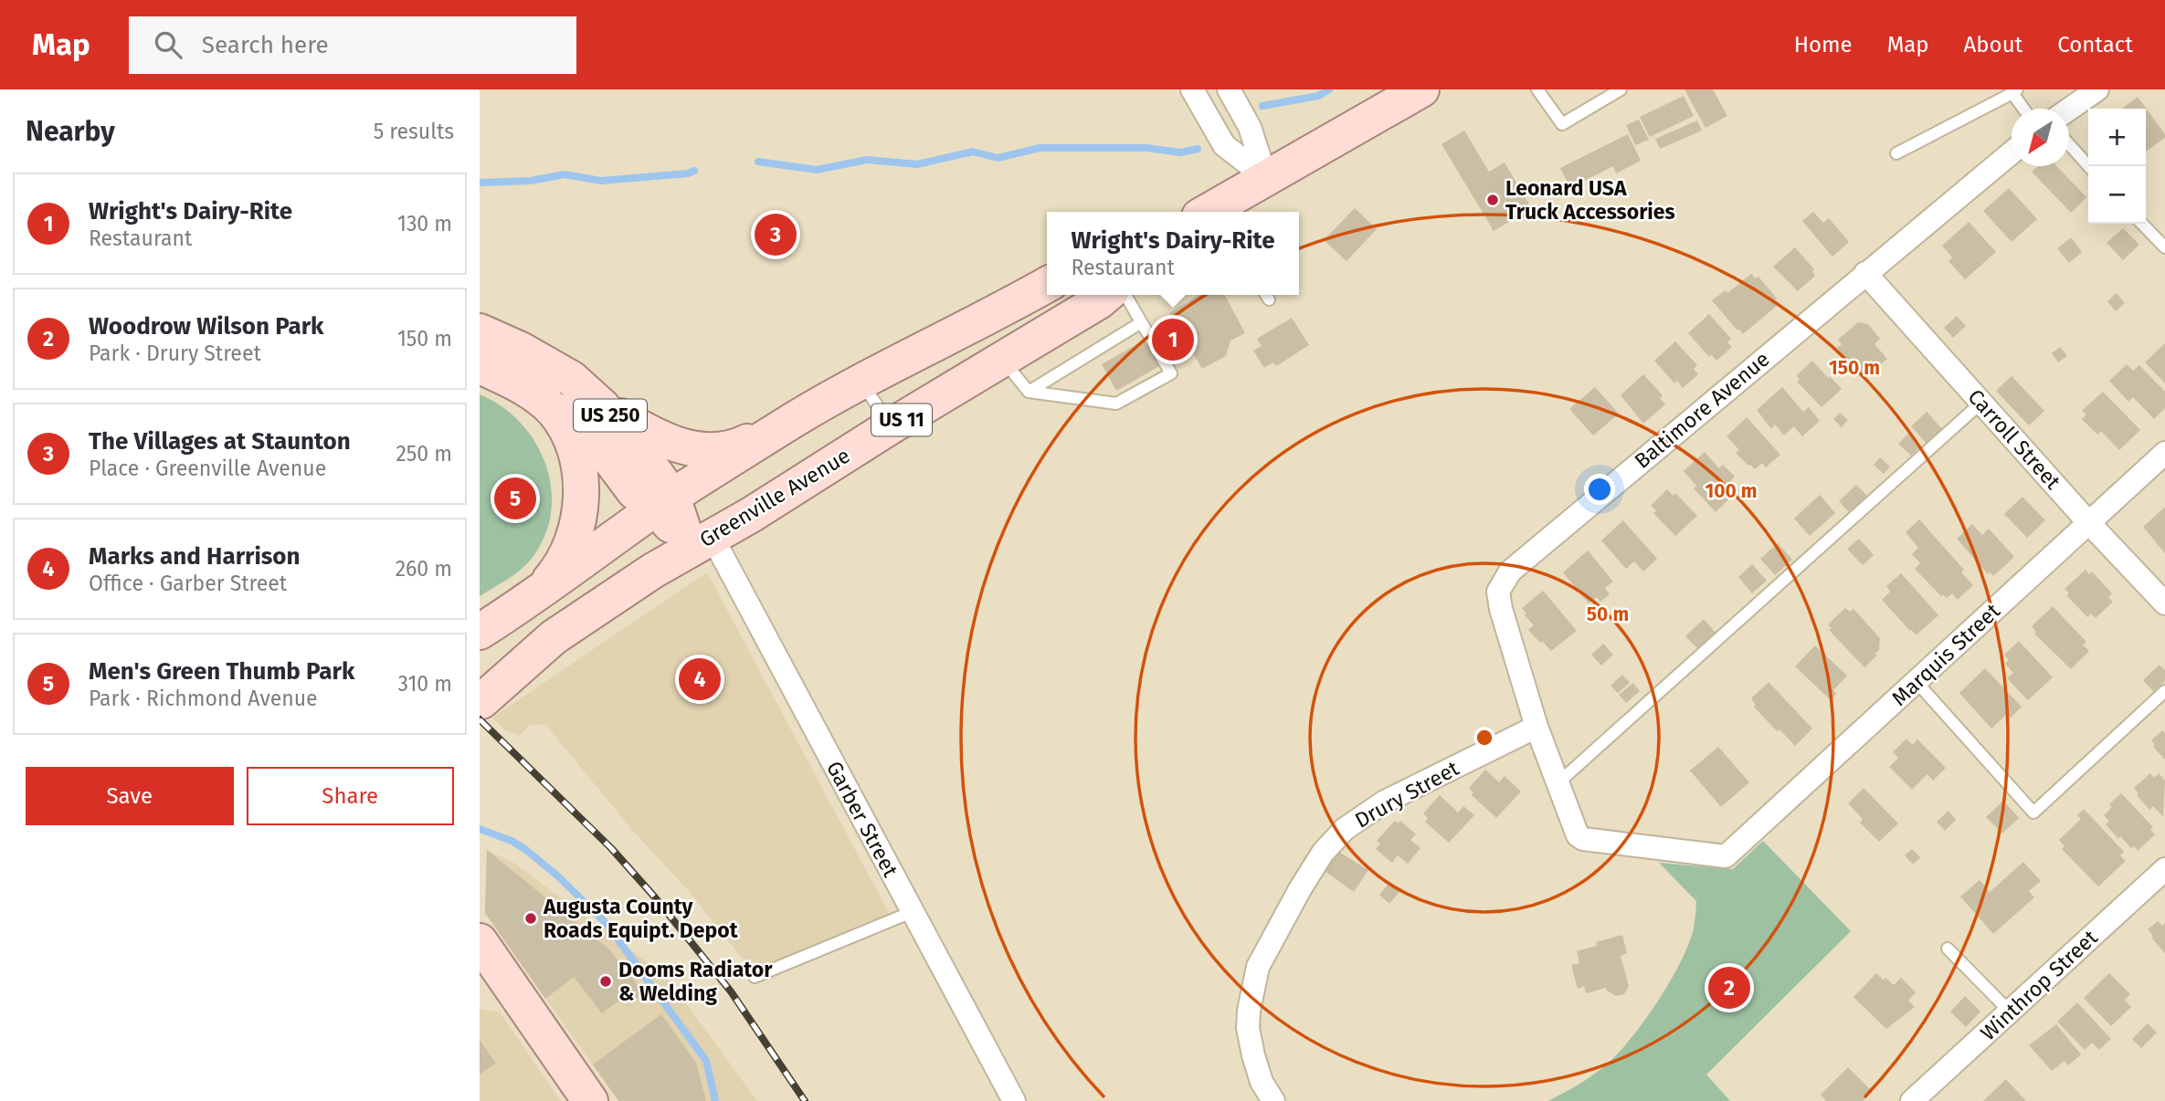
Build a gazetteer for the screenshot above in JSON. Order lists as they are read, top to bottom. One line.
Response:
{"streets":{"main road":["US 250","US 11","Greenville Avenue"],"street":["Baltimore Avenue","Carroll Street","Marquis Street","Drury Street","Garber Street","Winthrop Street"]},"crossings":[["Baltimore Avenue","Carroll Street"],["Baltimore Avenue","Drury Street"],["US 250","US 11"],["US 250","Greenville Avenue"],["US 250","Garber Street"],["Carroll Street","Marquis Street"],["Greenville Avenue","Garber Street"]],"places":["Leonard USA Truck Accessories","Augusta County Roads Equipt. Depot","Dooms Radiator & Welding"],"north":"bottom left","page":{"header":"Map","search":"Search here","nav":["Home","Map","About","Contact"],"heading":["Nearby","5 results"],"map_buttons":["+","−"],"list":[{"mark":"1","name":"Wright's Dairy-Rite","note":"Restaurant","value":"130 m"},{"mark":"2","name":"Woodrow Wilson Park","note":"Park · Drury Street","value":"150 m"},{"mark":"3","name":"The Villages at Staunton","note":"Place · Greenville Avenue","value":"250 m"},{"mark":"4","name":"Marks and Harrison","note":"Office · Garber Street","value":"260 m"},{"mark":"5","name":"Men's Green Thumb Park","note":"Park · Richmond Avenue","value":"310 m"}],"pins":["3","1","5","4","2"],"popup":["Wright's Dairy-Rite","Restaurant"],"buttons":["Save","Share"]},"rings":["150 m","100 m","50 m"]}
